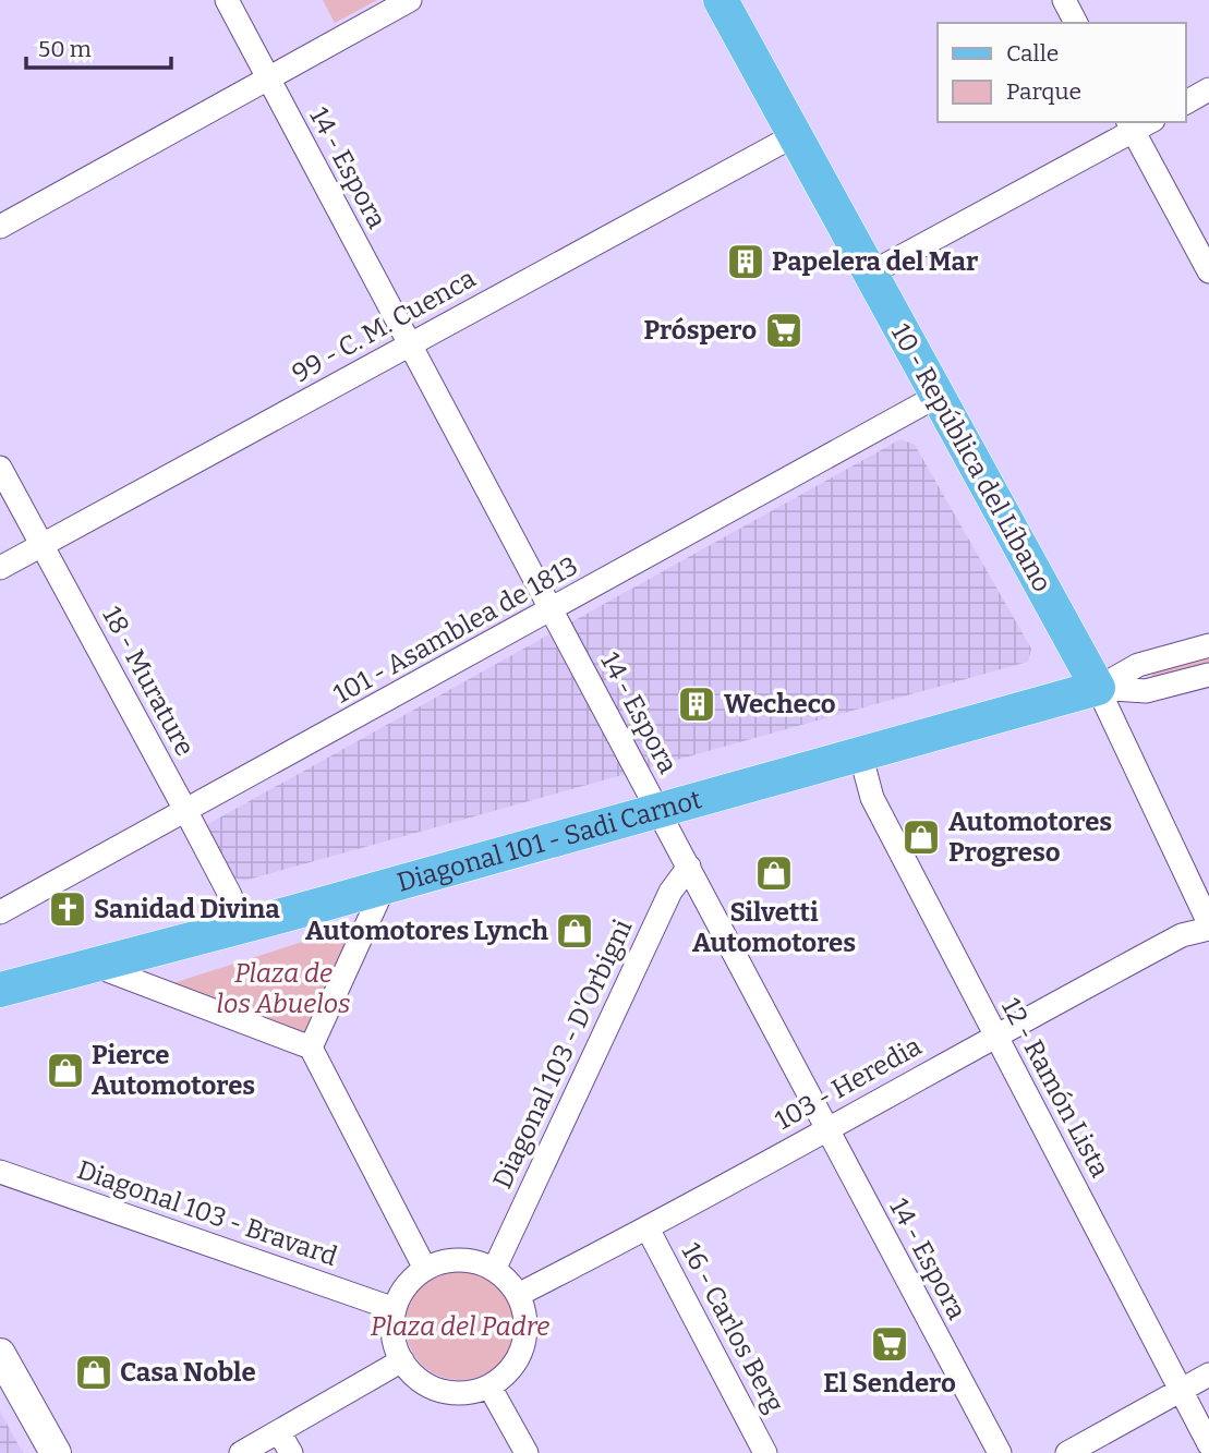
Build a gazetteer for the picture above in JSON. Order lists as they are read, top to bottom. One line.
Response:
{"streets":{"main road":["10 - República del Líbano","Diagonal 101 - Sadi Carnot"],"street":["14 - Espora","99 - C. M. Cuenca","101 - Asamblea de 1813","18 - Murature","Diagonal 103 - D'Orbigni","103 - Heredia","12 - Ramón Lista","Diagonal 103 - Bravard","16 - Carlos Berg"]},"crossings":[["14 - Espora","99 - C. M. Cuenca"],["14 - Espora","101 - Asamblea de 1813"],["14 - Espora","Diagonal 101 - Sadi Carnot"],["14 - Espora","Diagonal 103 - D'Orbigni"],["14 - Espora","103 - Heredia"],["99 - C. M. Cuenca","10 - República del Líbano"],["99 - C. M. Cuenca","18 - Murature"],["10 - República del Líbano","101 - Asamblea de 1813"],["10 - República del Líbano","Diagonal 101 - Sadi Carnot"],["101 - Asamblea de 1813","18 - Murature"],["18 - Murature","Diagonal 101 - Sadi Carnot"],["Diagonal 101 - Sadi Carnot","12 - Ramón Lista"],["Diagonal 103 - D'Orbigni","103 - Heredia"],["Diagonal 103 - D'Orbigni","Diagonal 103 - Bravard"],["103 - Heredia","12 - Ramón Lista"],["103 - Heredia","Diagonal 103 - Bravard"],["103 - Heredia","16 - Carlos Berg"]],"parks":["Plaza de los Abuelos","Plaza del Padre"],"places":{"building":["Papelera del Mar","Wecheco"],"supermarket":["Próspero","El Sendero"],"shop":["Automotores Progreso","Silvetti Automotores","Automotores Lynch","Pierce Automotores","Casa Noble"],"church":["Sanidad Divina"]},"legend":["Calle","Parque"],"scale_bar":"50 m"}
